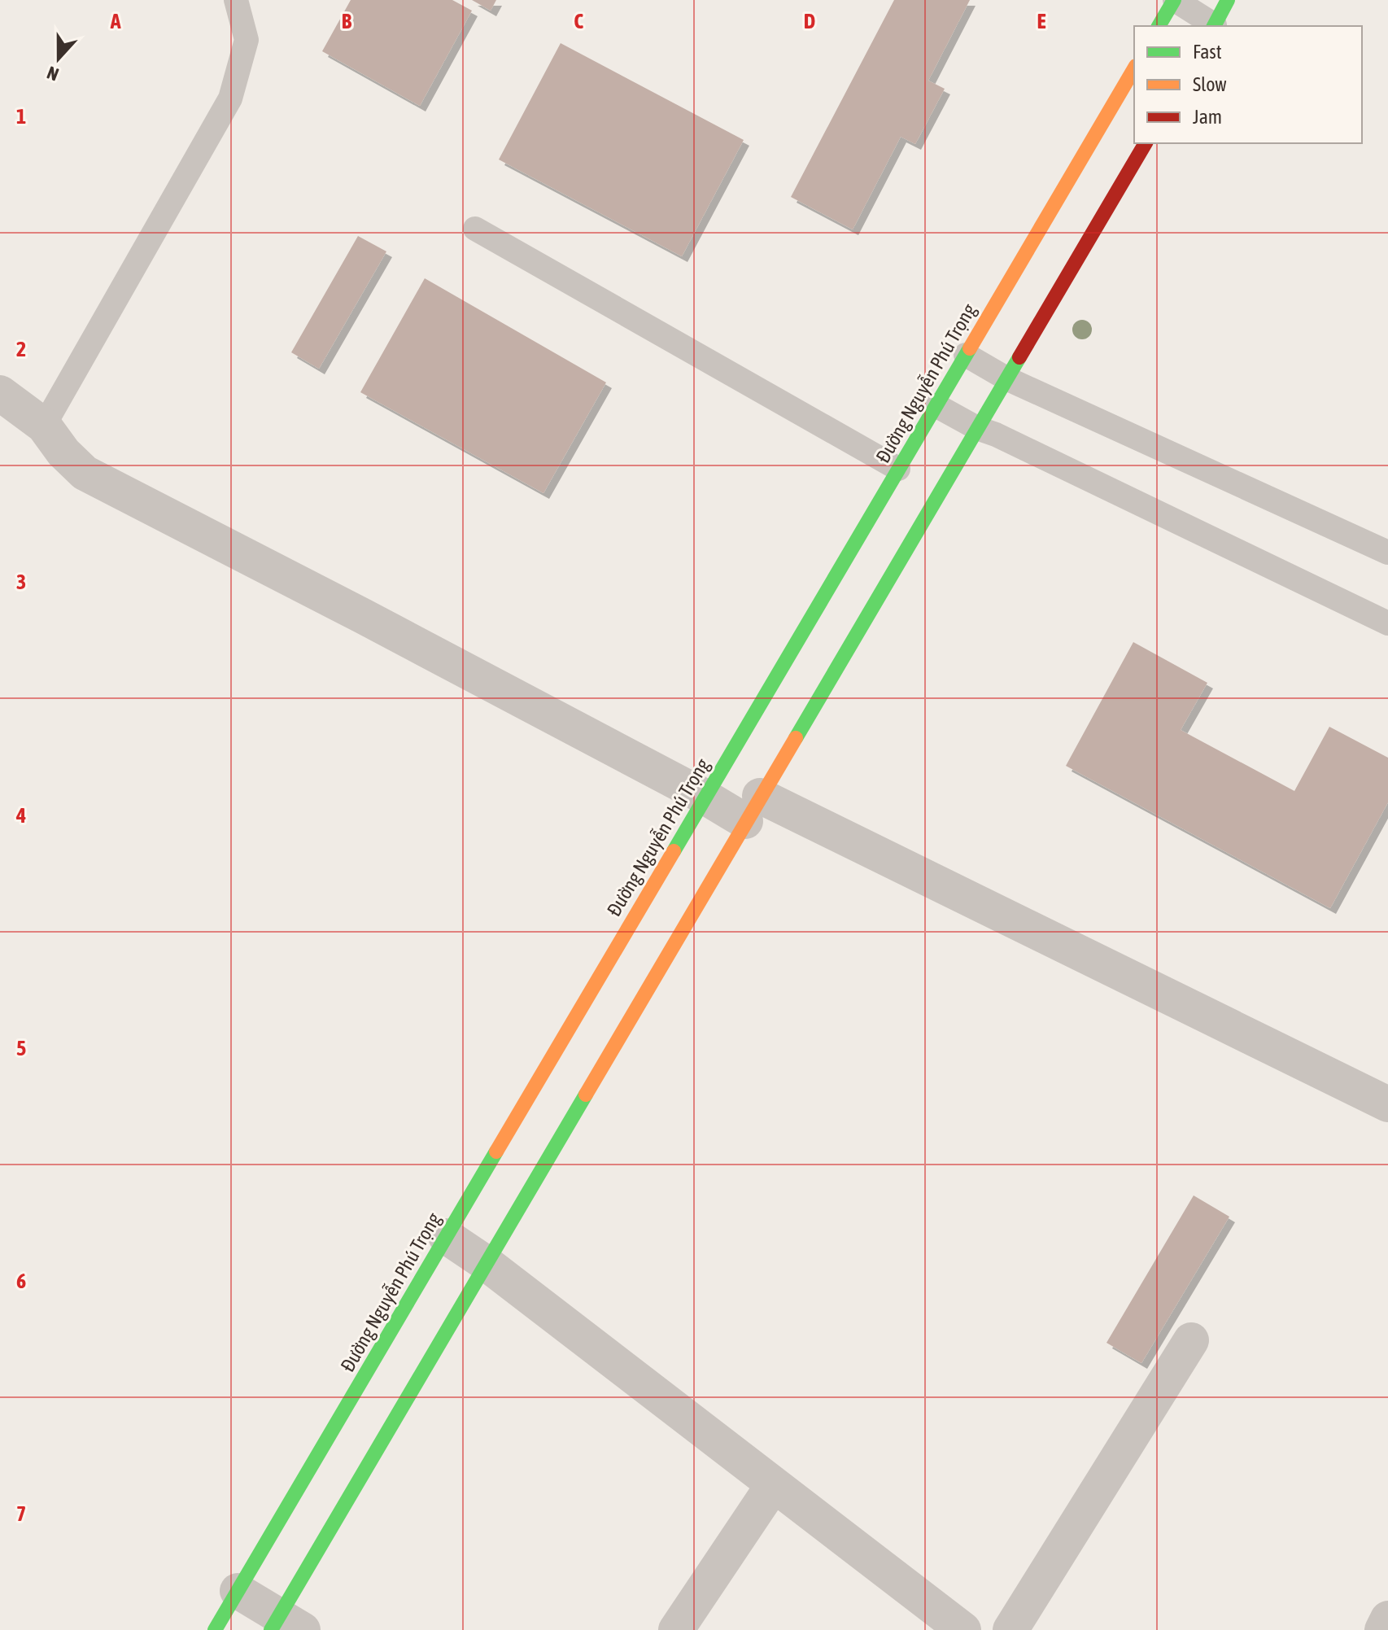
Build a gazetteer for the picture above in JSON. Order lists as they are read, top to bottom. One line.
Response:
{"streets":{"street":["Đường Nguyễn Phú Trọng"]},"legend":["Fast","Slow","Jam"],"north":"bottom","grid":{"columns":["A","B","C","D","E"],"rows":["1","2","3","4","5","6","7"]}}
